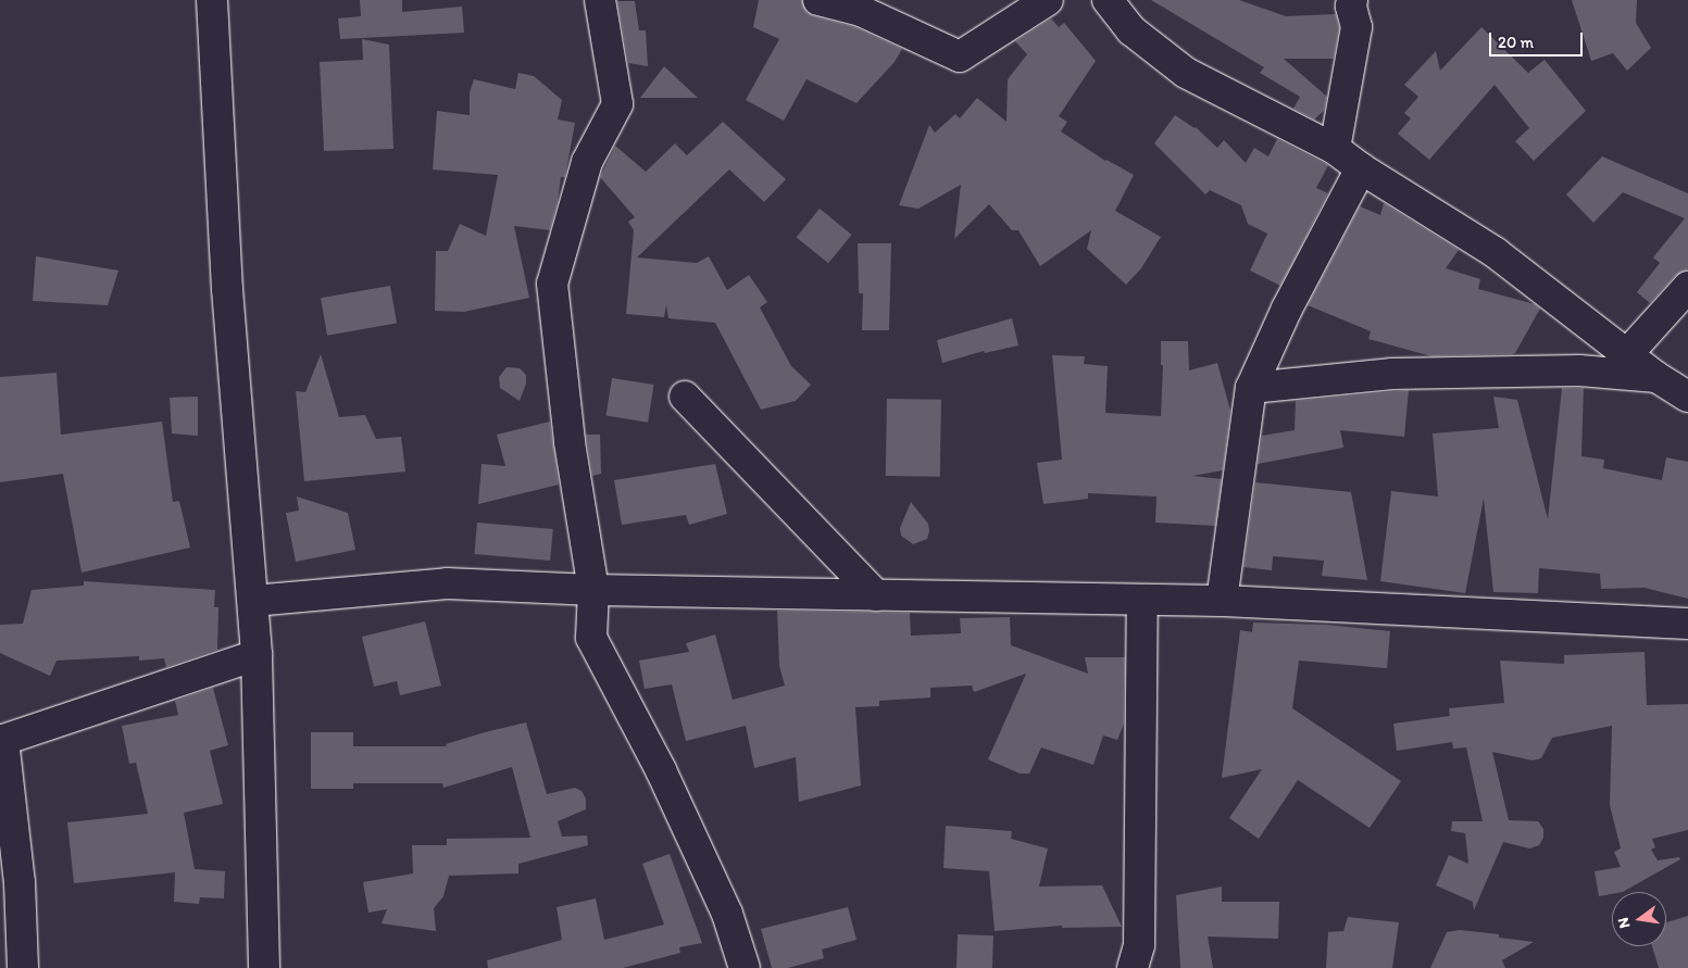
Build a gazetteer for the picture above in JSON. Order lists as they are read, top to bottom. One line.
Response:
{"scale_bar":"20 m","north":"left"}
